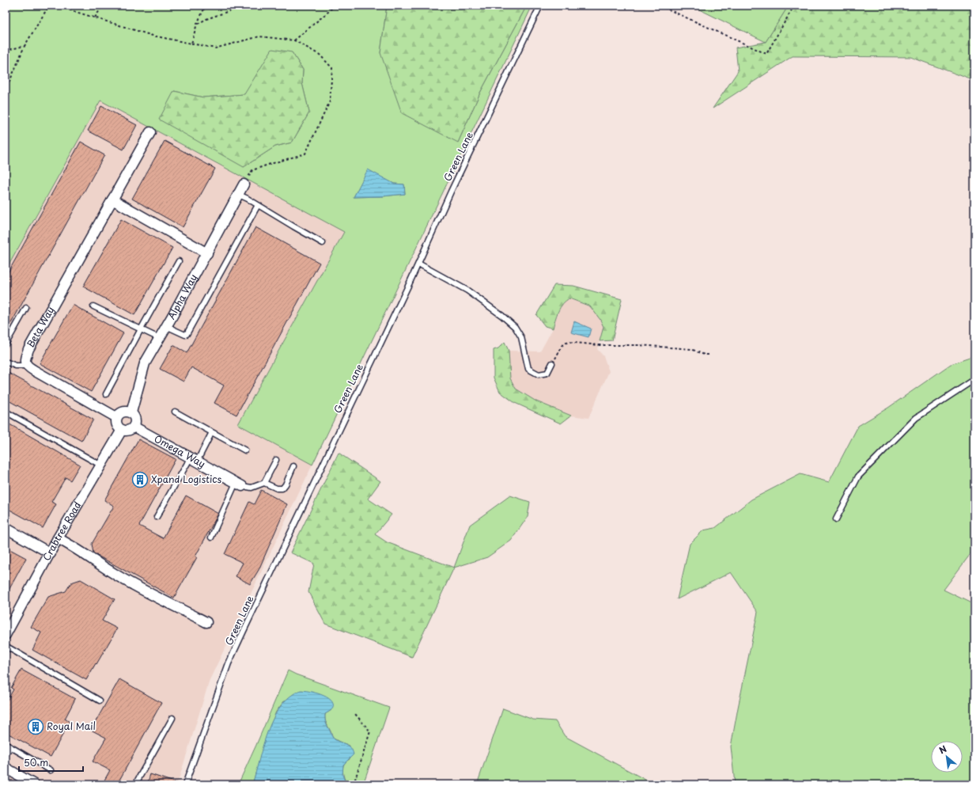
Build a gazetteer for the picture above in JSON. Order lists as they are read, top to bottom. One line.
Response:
{"streets":{"street":["Alpha Way","Beta Way","Omega Way","Crabtree Road"],"lane":["Green Lane"]},"crossings":[["Alpha Way","Omega Way"],["Alpha Way","Crabtree Road"],["Omega Way","Crabtree Road"]],"places":{"building":["Xpand Logistics","Royal Mail"]},"scale_bar":"50 m","north":"top left"}
